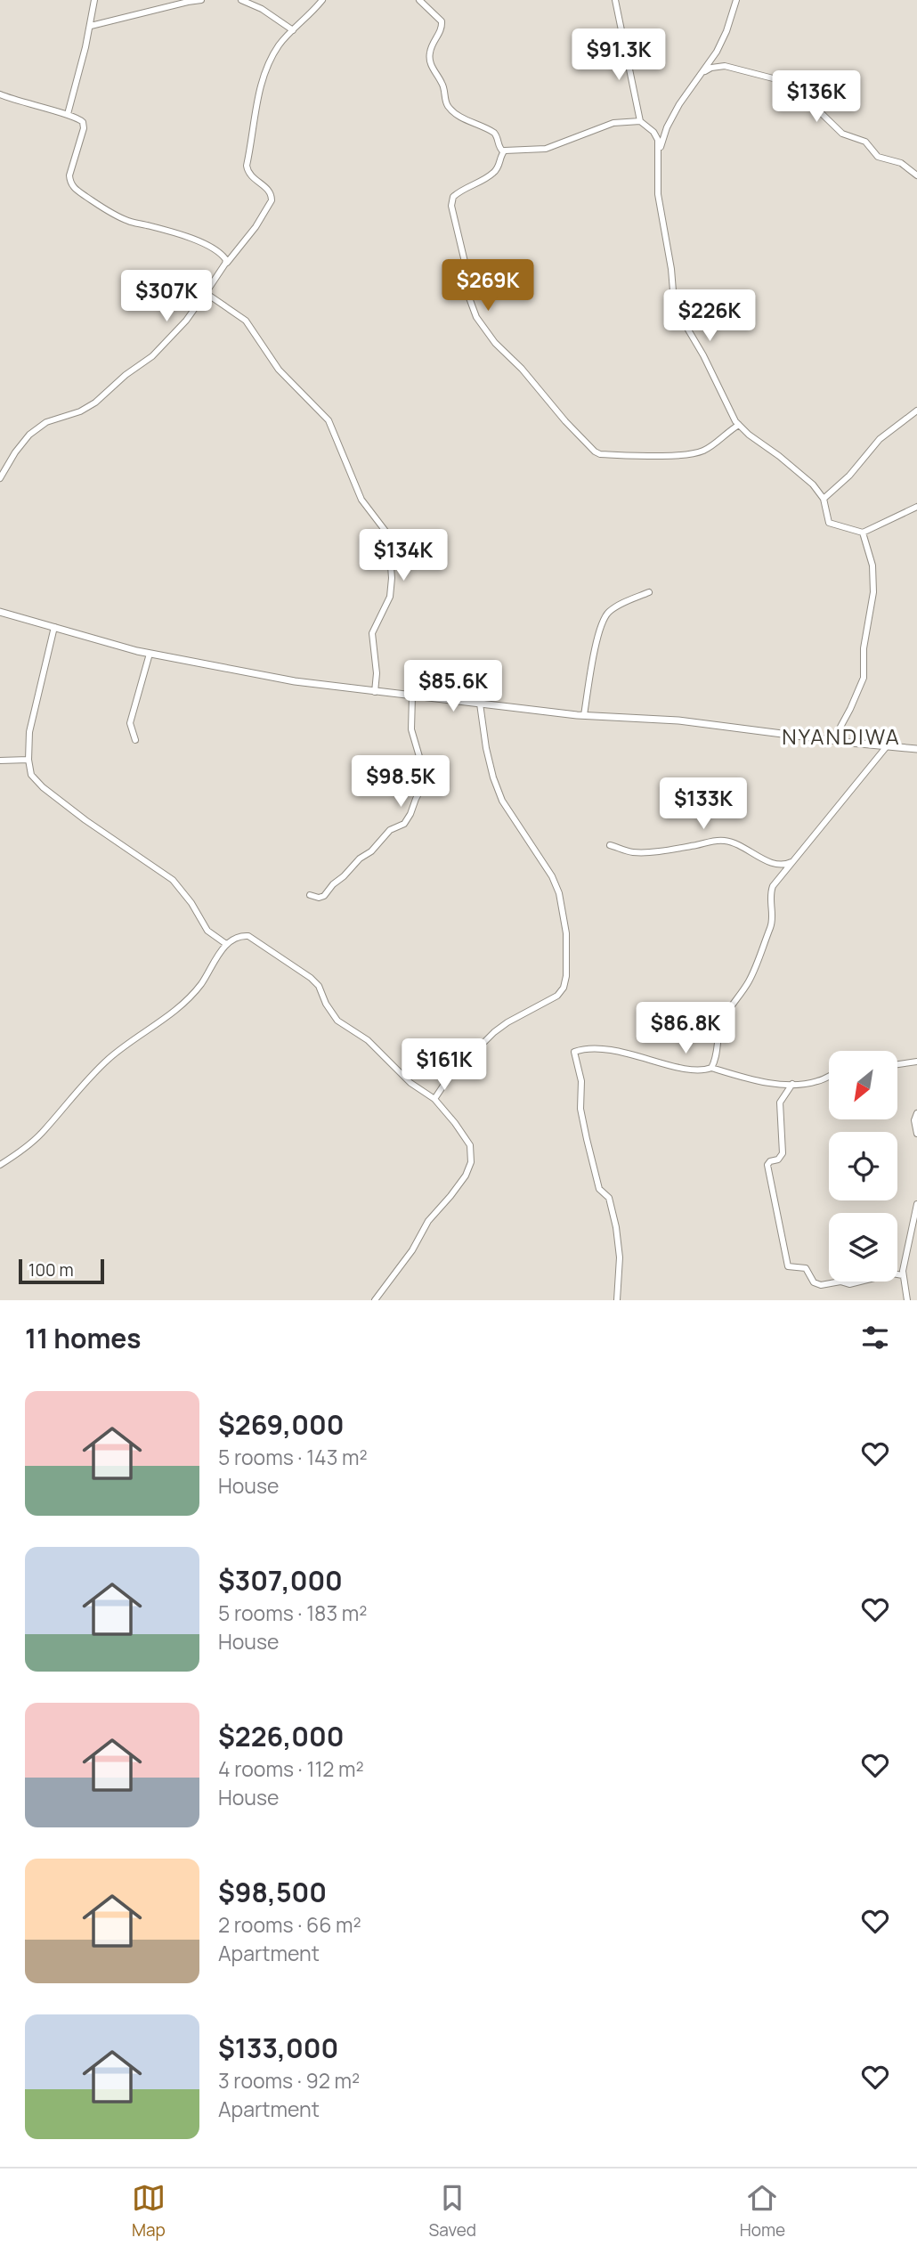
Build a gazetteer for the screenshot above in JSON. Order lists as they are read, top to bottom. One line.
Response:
{"districts":["NYANDIWA"],"scale_bar":"100 m","north":"bottom left","page":{"price":["$91.3K","$136K","$269K","$307K","$226K","$134K","$85.6K","$98.5K","$133K","$86.8K","$161K"],"scale":"100 m","heading":"11 homes","list":[{"name":"$269,000","note":"5 rooms · 143 m² · House"},{"name":"$307,000","note":"5 rooms · 183 m² · House"},{"name":"$226,000","note":"4 rooms · 112 m² · House"},{"name":"$98,500","note":"2 rooms · 66 m² · Apartment"},{"name":"$133,000","note":"3 rooms · 92 m² · Apartment"}],"tabs":["Map","Saved","Home"]}}
